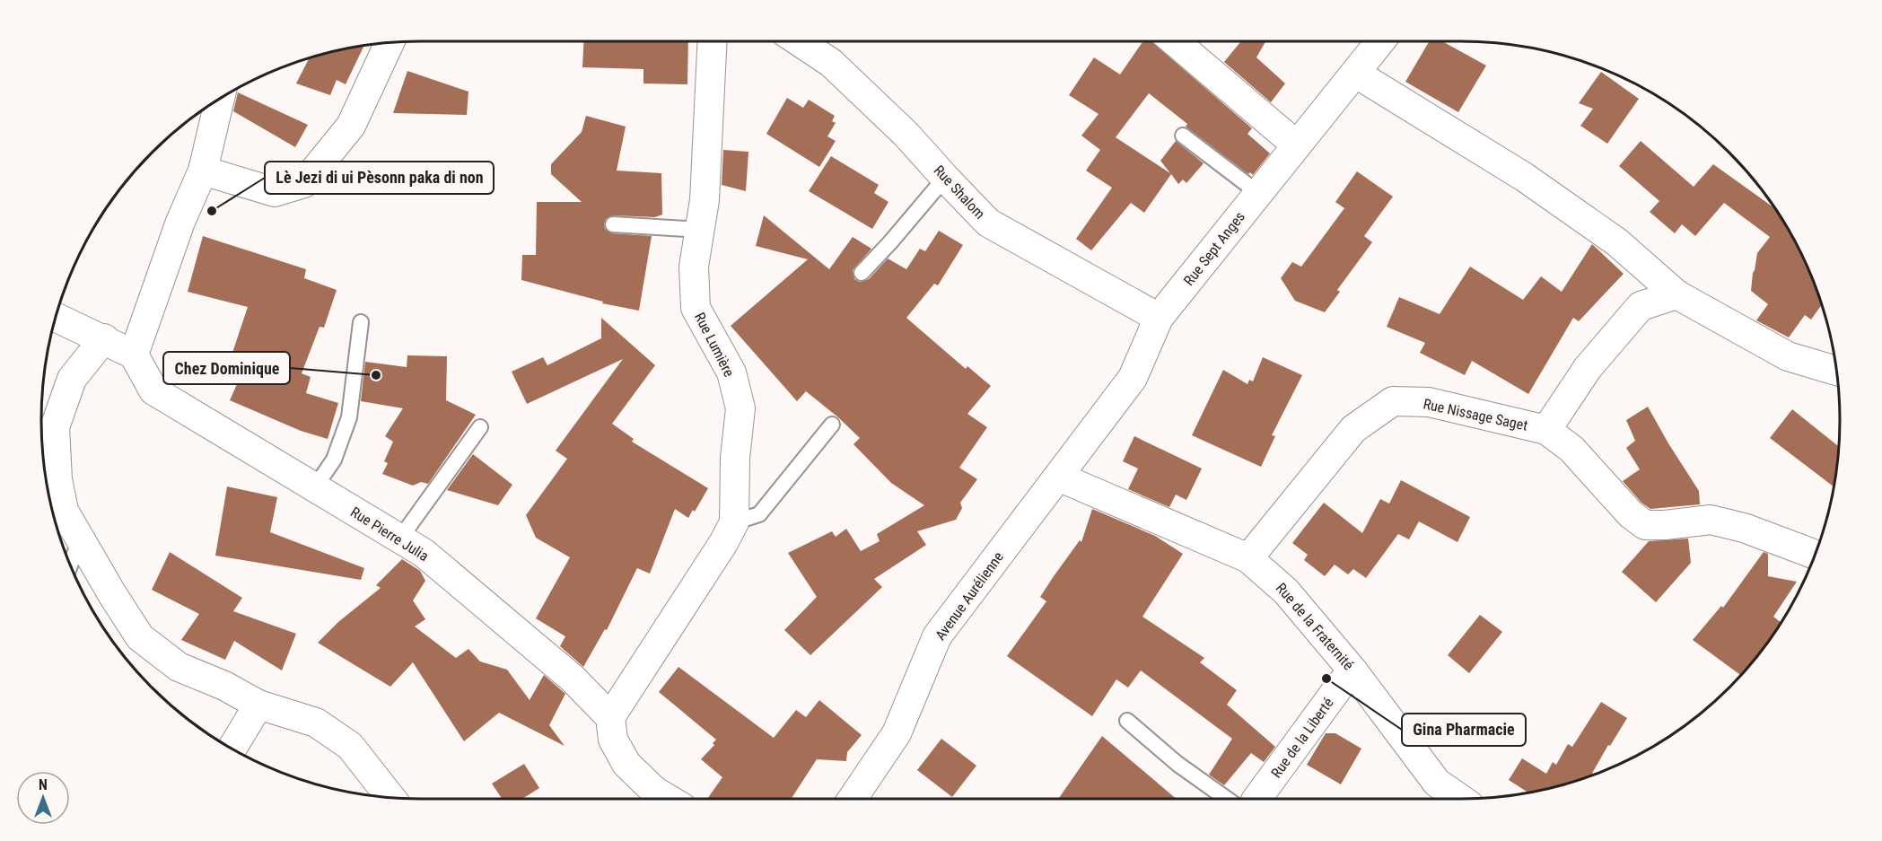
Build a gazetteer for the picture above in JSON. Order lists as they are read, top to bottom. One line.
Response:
{"streets":{"street":["Rue Shalom","Rue Sept Anges","Rue Lumière","Rue Nissage Saget","Rue Pierre Julia","Avenue Aurélienne","Rue de la Fraternité","Rue de la Liberté"]},"crossings":[["Rue Shalom","Rue Sept Anges"],["Rue Sept Anges","Avenue Aurélienne"],["Rue Sept Anges","Rue de la Fraternité"],["Rue Lumière","Rue Pierre Julia"],["Rue Nissage Saget","Rue de la Fraternité"],["Avenue Aurélienne","Rue de la Fraternité"],["Rue de la Fraternité","Rue de la Liberté"]],"places":["Lè Jezi di ui Pèsonn paka di non","Chez Dominique","Gina Pharmacie"],"north":"top"}
